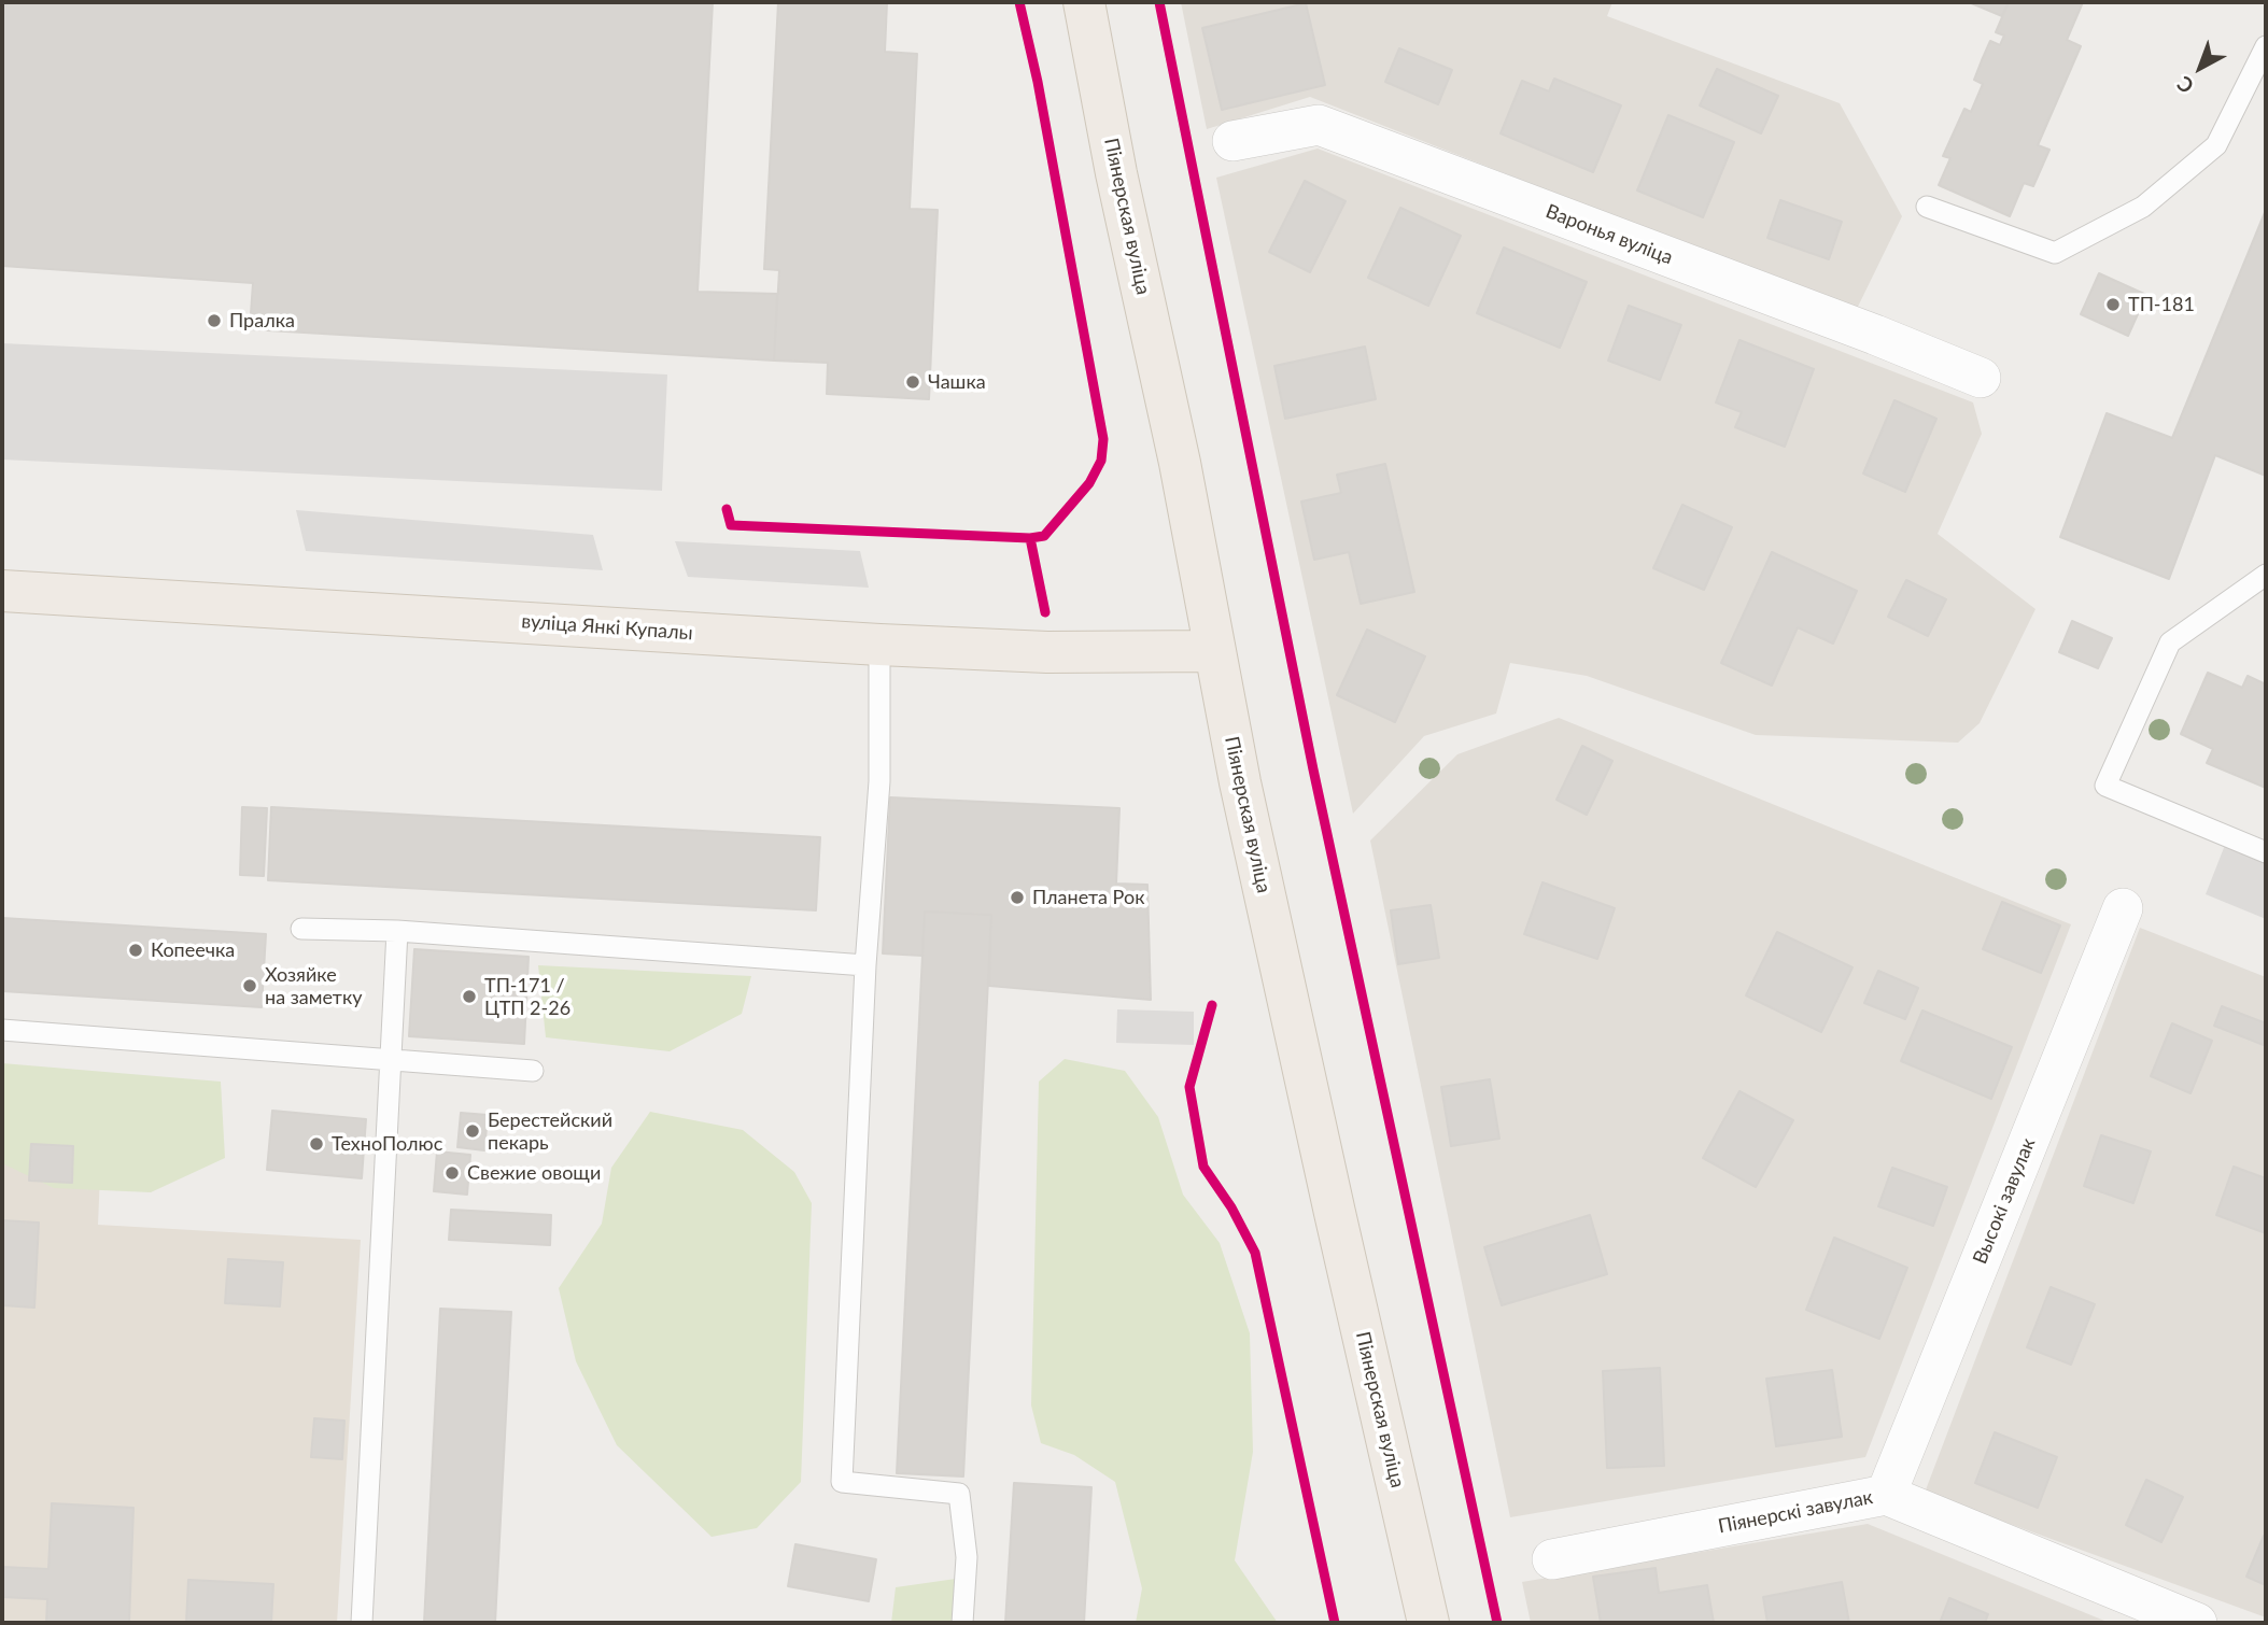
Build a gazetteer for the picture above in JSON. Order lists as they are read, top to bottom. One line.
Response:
{"streets":{"main road":["Піянерская вуліца","вуліца Янкі Купалы"],"street":["Варонья вуліца","Высокі завулак","Піянерскі завулак"]},"crossings":[["Піянерская вуліца","вуліца Янкі Купалы"],["Высокі завулак","Піянерскі завулак"]],"places":["ТП-181","Пралка","Чашка","Планета Рок","Копеечка","Хозяйке на заметку","ТП-171 / ЦТП 2-26","Берестейский пекарь","ТехноПолюс","Свежие овощи"],"north":"bottom left"}
